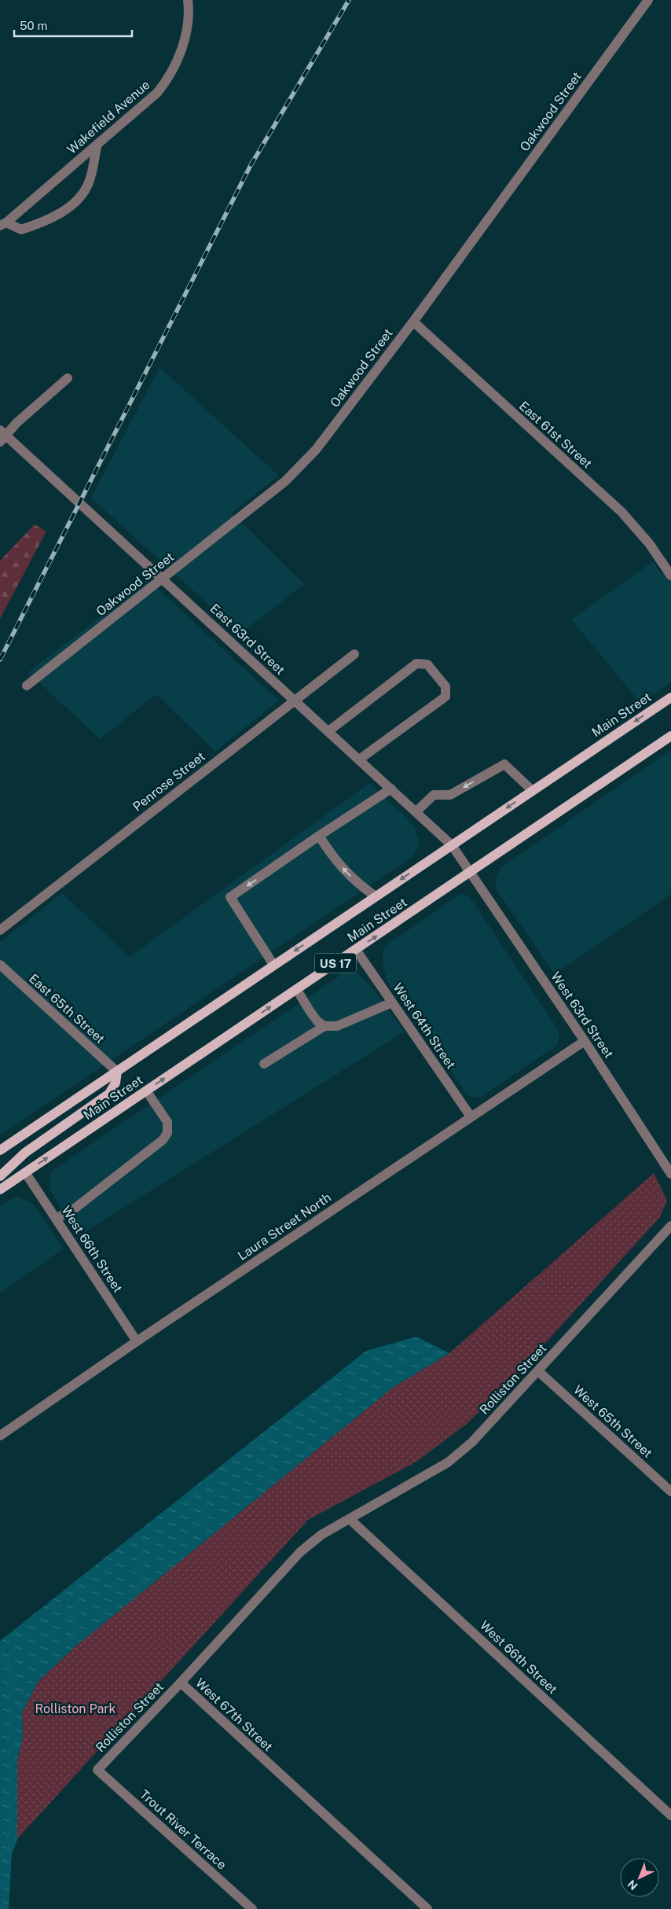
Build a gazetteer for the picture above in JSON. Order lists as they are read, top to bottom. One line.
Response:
{"streets":{"main road":["Main Street","US 17"],"street":["Oakwood Street","Wakefield Avenue","East 61st Street","East 63rd Street","Penrose Street","East 65th Street","West 63rd Street","West 64th Street","Laura Street North","West 66th Street","Rolliston Street","West 65th Street","West 67th Street","Trout River Terrace"]},"crossings":[["Oakwood Street","East 61st Street"],["Oakwood Street","East 63rd Street"],["East 63rd Street","Main Street"],["East 63rd Street","Penrose Street"],["East 63rd Street","West 63rd Street"],["Main Street","East 65th Street"],["Main Street","West 63rd Street"],["Main Street","West 64th Street"],["Main Street","West 66th Street"],["West 63rd Street","Laura Street North"],["West 64th Street","Laura Street North"],["Laura Street North","West 66th Street"],["West 66th Street","Rolliston Street"],["West 66th Street","West 67th Street"],["Rolliston Street","West 65th Street"],["Rolliston Street","West 67th Street"],["Rolliston Street","Trout River Terrace"]],"parks":["Rolliston Park"],"scale_bar":"50 m","north":"bottom left"}
